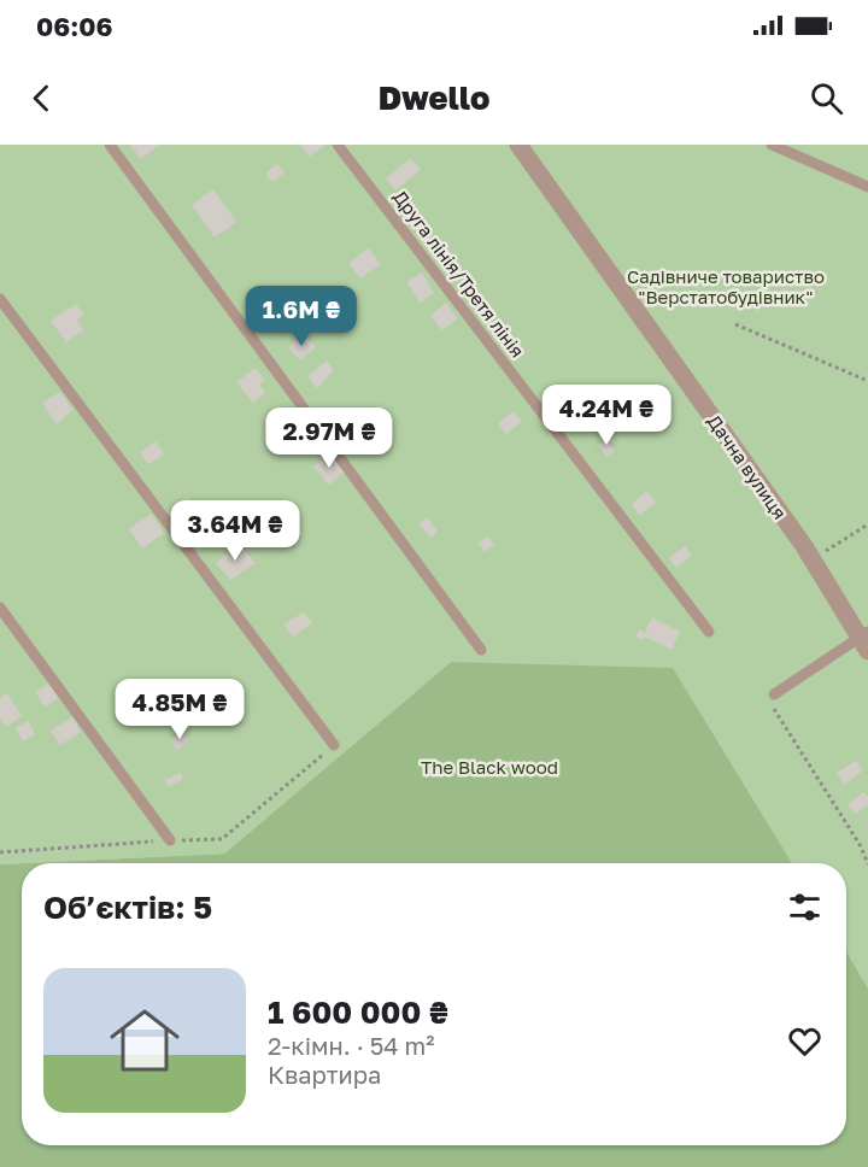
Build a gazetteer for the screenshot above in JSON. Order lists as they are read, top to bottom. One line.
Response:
{"streets":{"street":["Дачна вулиця"],"lane":["Друга лінія/Третя лінія"]},"parks":["Садівниче товариство \"Верстатобудівник\"","The Black wood"],"page":{"status":"06:06","header":"Dwello","price":["1.6M ₴","4.24M ₴","2.97M ₴","3.64M ₴","4.85M ₴"],"heading":"Об’єктів: 5","list":[{"name":"1 600 000 ₴","note":"2-кімн. · 54 m² · Квартира"}]}}
